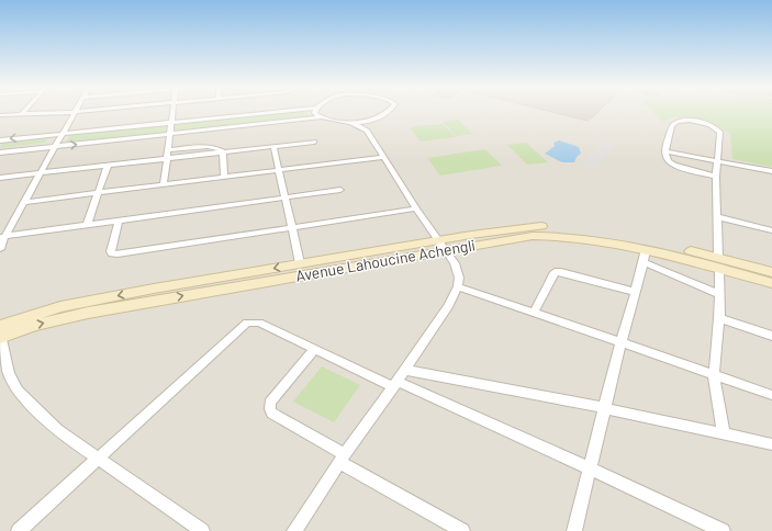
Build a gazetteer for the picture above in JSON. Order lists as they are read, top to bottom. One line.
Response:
{"streets":{"street":["Avenue Lahoucine Achengli"]}}
